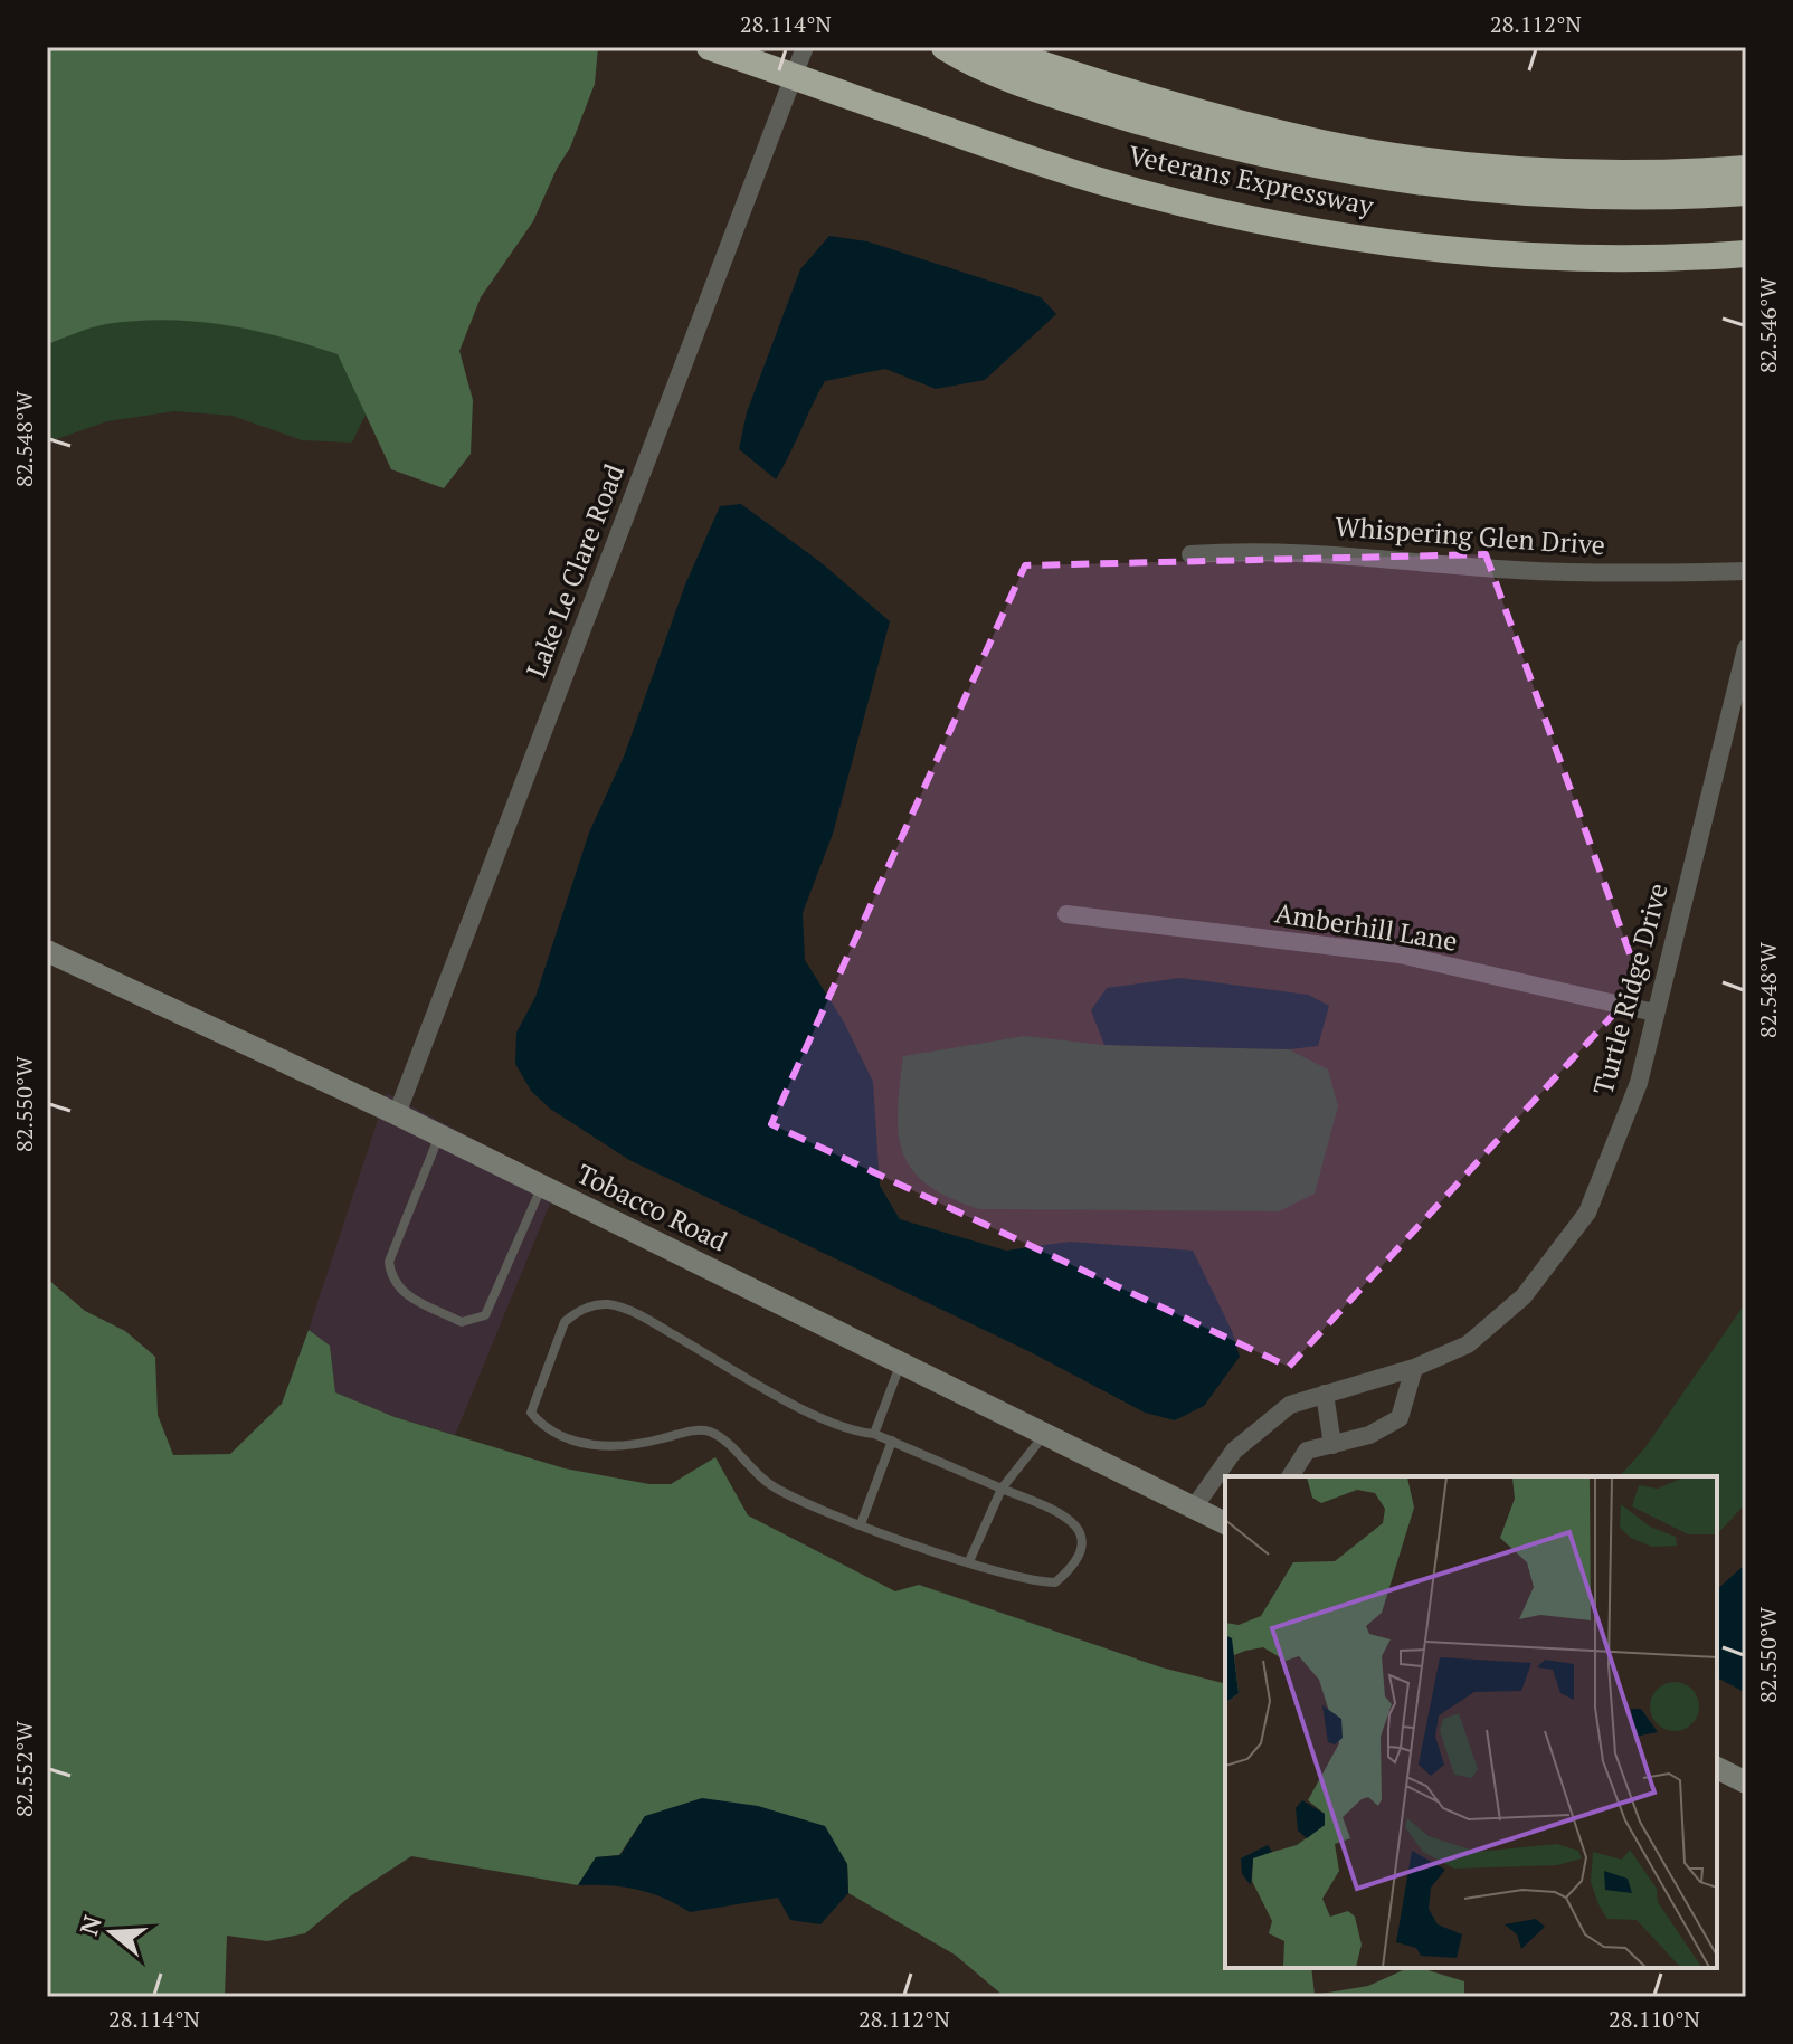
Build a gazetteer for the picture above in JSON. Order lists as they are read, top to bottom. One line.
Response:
{"streets":{"highway":["Veterans Expressway"],"street":["Whispering Glen Drive","Lake Le Clare Road","Amberhill Lane","Turtle Ridge Drive","Tobacco Road"]},"crossings":[["Lake Le Clare Road","Tobacco Road"],["Amberhill Lane","Turtle Ridge Drive"],["Turtle Ridge Drive","Tobacco Road"]],"north":"left","coordinates":["28.114°N","28.112°N","82.546°W","82.548°W","82.550°W","82.552°W","28.110°N"]}
